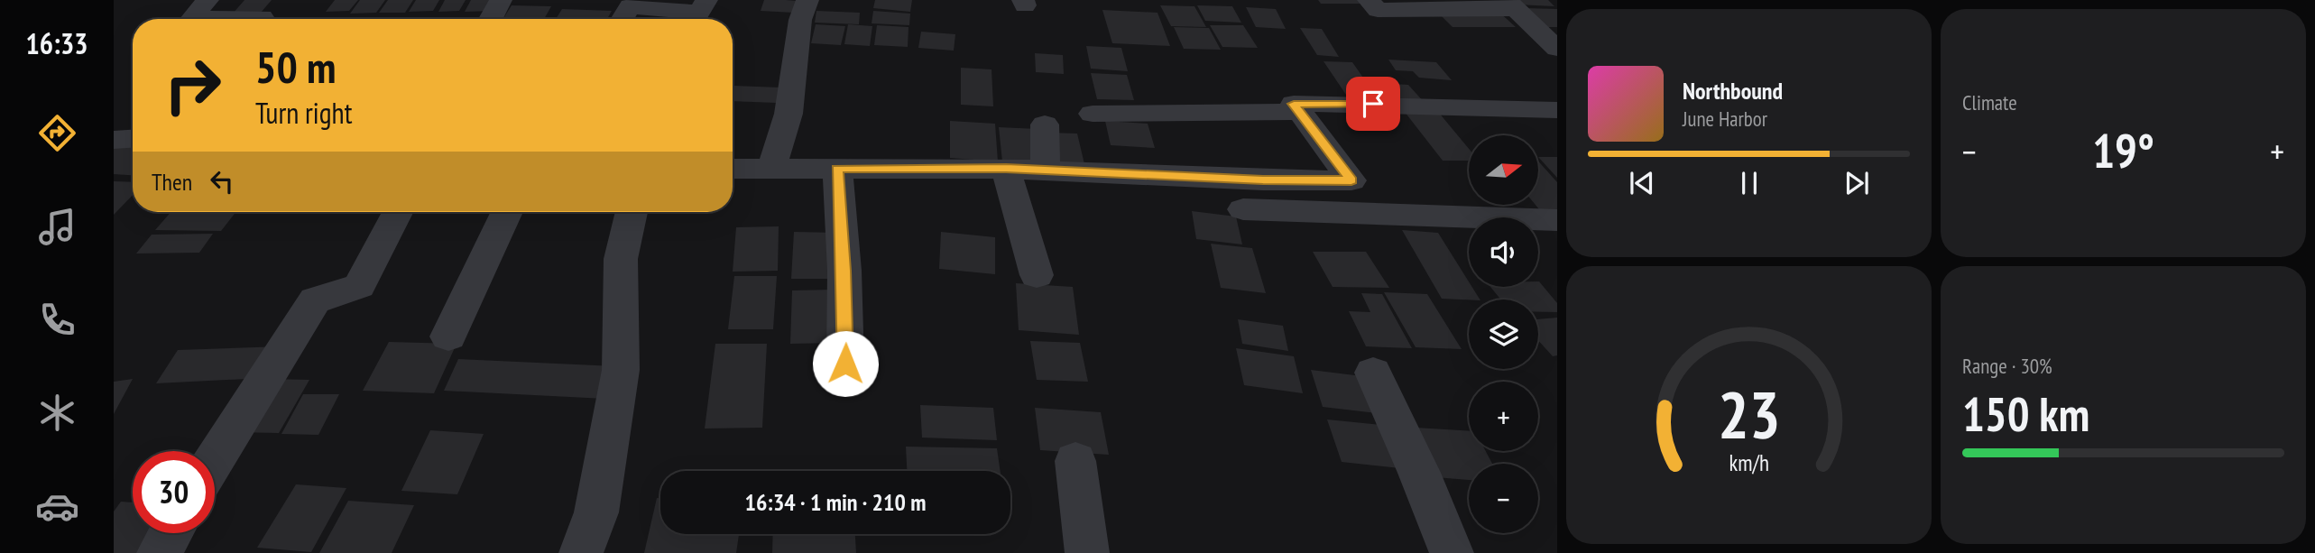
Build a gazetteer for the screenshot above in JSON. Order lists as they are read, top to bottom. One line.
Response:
{"north":"right","page":{"tabs":"16:33","tile":["Climate",["Range · 30%","150 km"]],"turn":["50 m","Turn right"],"song":["Northbound","June Harbor"],"heat":["−","19°","+"],"map_buttons":["+","−"],"then":"Then","limit":"30","trip":"16:34 · 1 min · 210 m","gauge":["23","km/h"]}}
